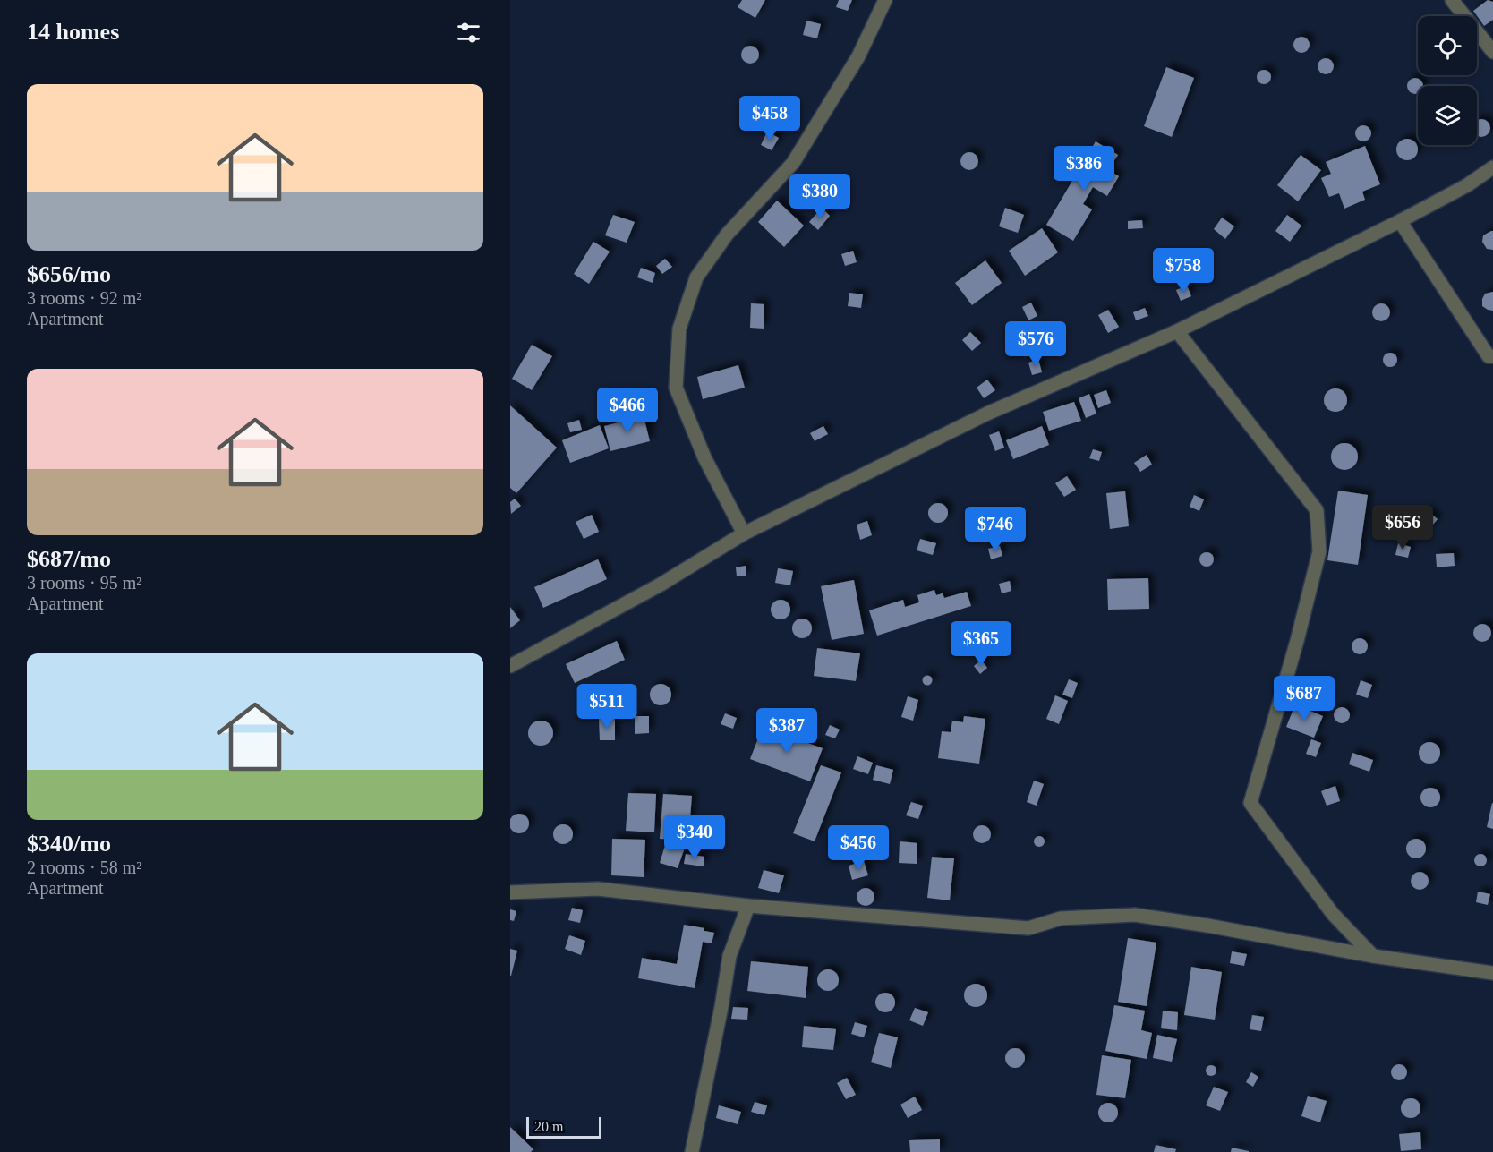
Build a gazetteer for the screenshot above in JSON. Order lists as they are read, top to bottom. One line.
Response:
{"scale_bar":"20 m","page":{"heading":"14 homes","list":[{"name":"$656/mo","note":"3 rooms · 92 m² · Apartment"},{"name":"$687/mo","note":"3 rooms · 95 m² · Apartment"},{"name":"$340/mo","note":"2 rooms · 58 m² · Apartment"}],"price":["$458","$386","$380","$758","$576","$466","$656","$746","$365","$687","$511","$387","$340","$456"],"scale":"20 m"}}
